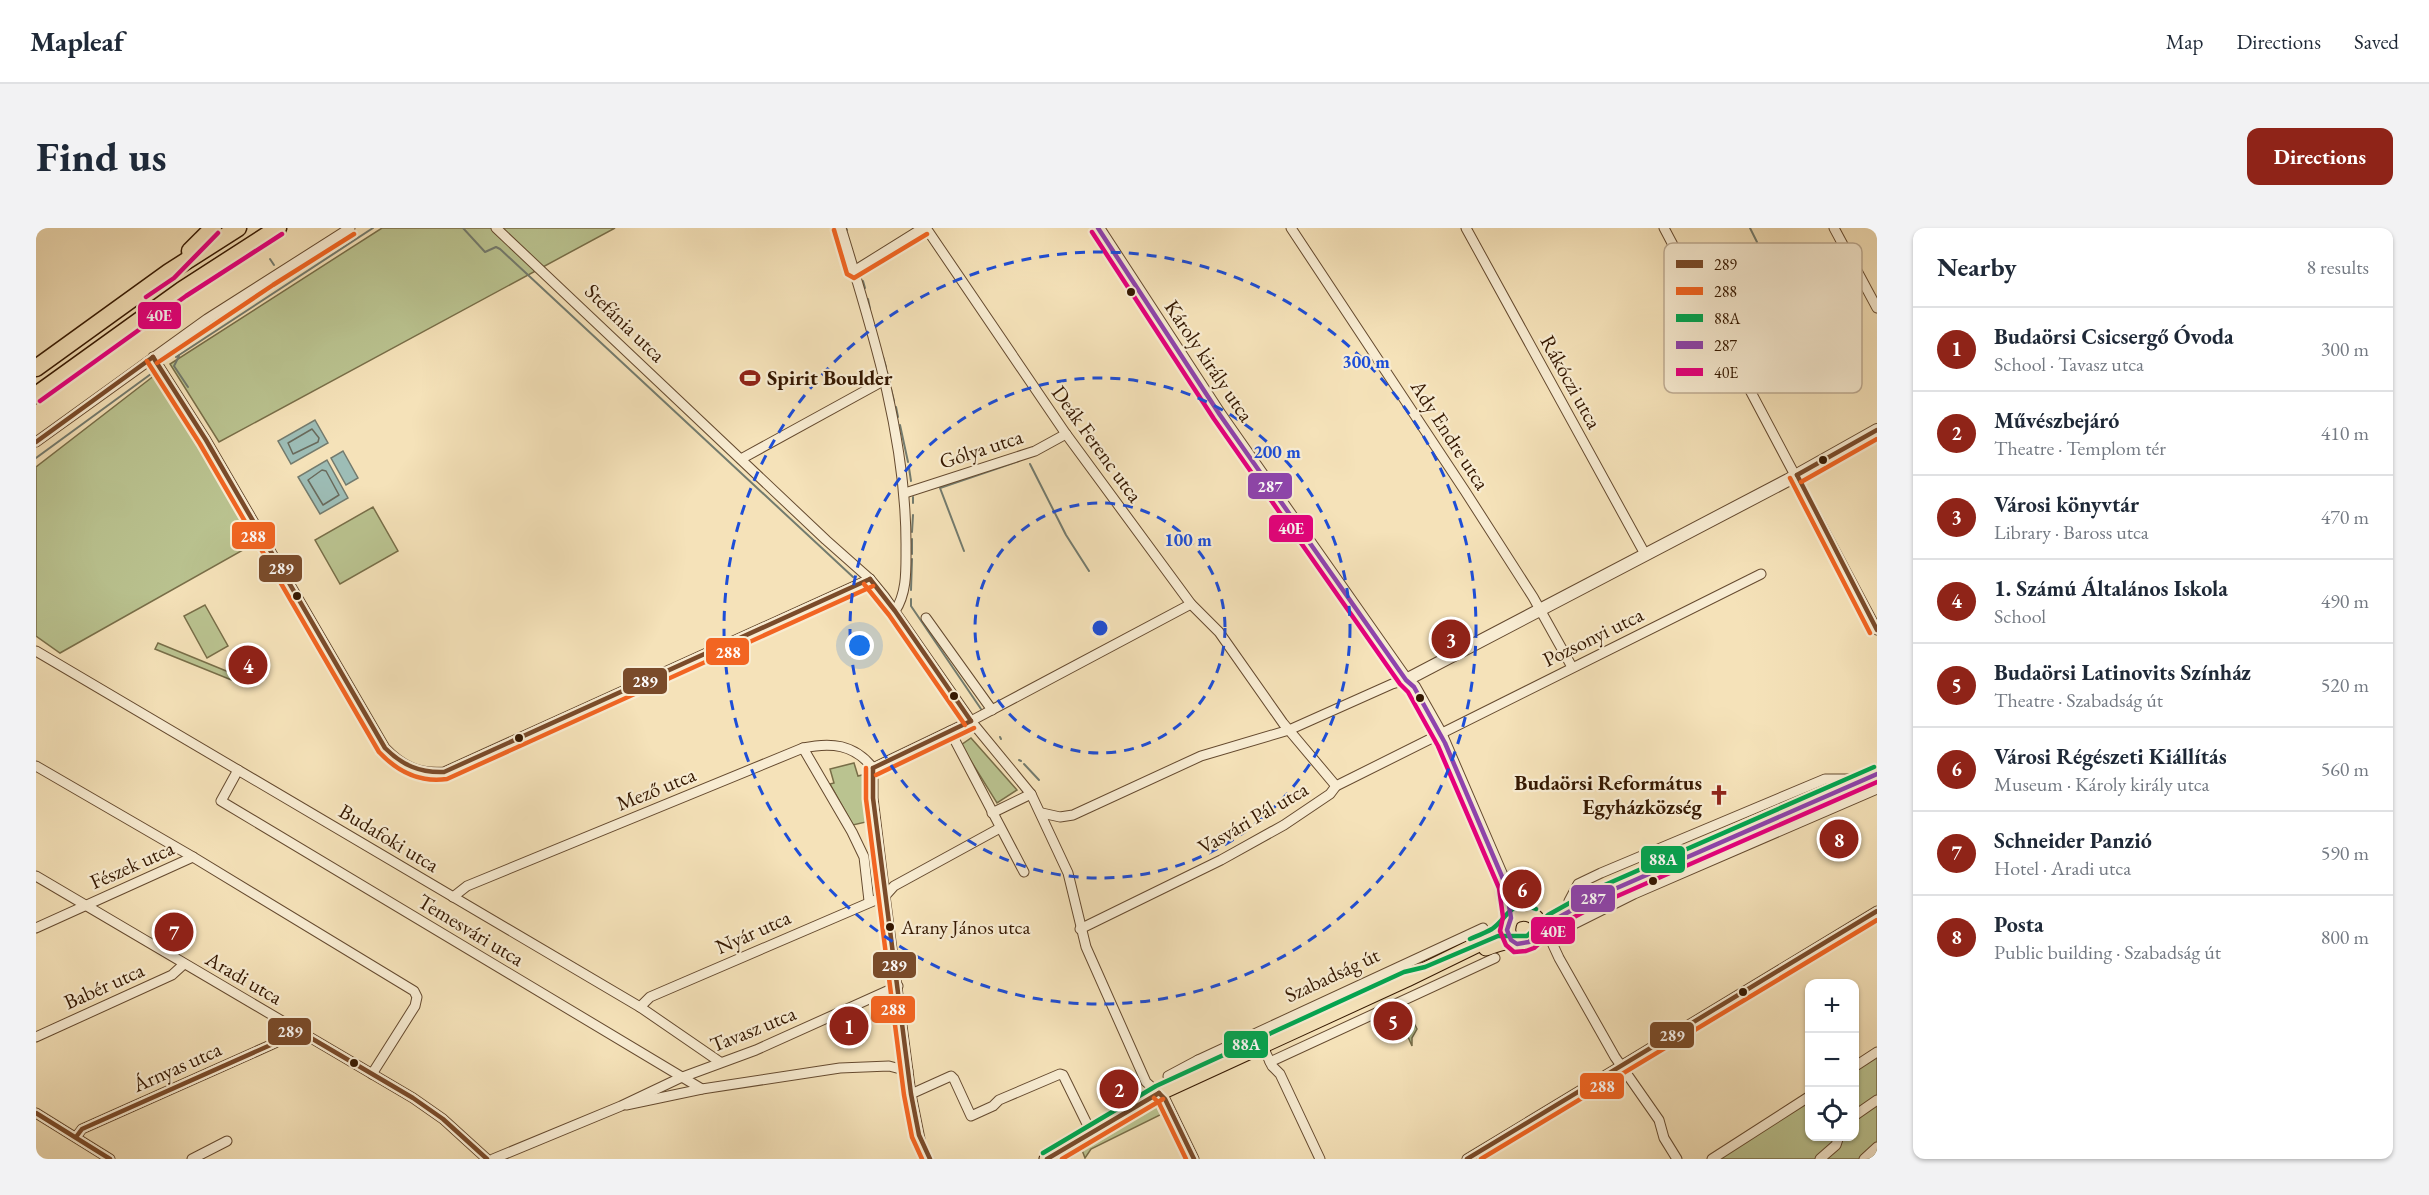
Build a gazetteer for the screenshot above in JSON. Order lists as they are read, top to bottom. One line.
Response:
{"streets":{"main road":["Szabadság út"],"street":["Stefánia utca","Károly király utca","Rákóczi utca","Ady Endre utca","Deák Ferenc utca","Gólya utca","Pozsonyi utca","Mező utca","Vasvári Pál utca","Budafoki utca","Fészek utca","Temesvári utca","Nyár utca","Aradi utca","Babér utca","Tavasz utca","Árnyas utca"]},"crossings":[["Stefánia utca","Vasvári Pál utca"],["Stefánia utca","Szabadság út"],["Károly király utca","Pozsonyi utca"],["Károly király utca","Vasvári Pál utca"],["Károly király utca","Szabadság út"],["Ady Endre utca","Pozsonyi utca"],["Deák Ferenc utca","Gólya utca"],["Deák Ferenc utca","Vasvári Pál utca"],["Pozsonyi utca","Vasvári Pál utca"],["Mező utca","Budafoki utca"],["Budafoki utca","Temesvári utca"],["Budafoki utca","Nyár utca"],["Budafoki utca","Tavasz utca"],["Fészek utca","Aradi utca"],["Temesvári utca","Tavasz utca"],["Aradi utca","Babér utca"],["Aradi utca","Árnyas utca"]],"places":{"sports":["Spirit Boulder"],"church":["Budaörsi Református Egyházközség"],"other":["Arany János utca"]},"lines":["transit line 287","transit line 288","transit line 40E","transit line 289","transit line 88A"],"legend":["289","288","88A","287","40E"],"page":{"header":"Mapleaf","nav":["Map","Directions","Saved"],"buttons":"Directions","title":"Find us","heading":["Nearby","8 results"],"list":[{"mark":"1","name":"Budaörsi Csicsergő Óvoda","note":"School · Tavasz utca","value":"300 m"},{"mark":"2","name":"Művészbejáró","note":"Theatre · Templom tér","value":"410 m"},{"mark":"3","name":"Városi könyvtár","note":"Library · Baross utca","value":"470 m"},{"mark":"4","name":"1. Számú Általános Iskola","note":"School","value":"490 m"},{"mark":"5","name":"Budaörsi Latinovits Színház","note":"Theatre · Szabadság út","value":"520 m"},{"mark":"6","name":"Városi Régészeti Kiállítás","note":"Museum · Károly király utca","value":"560 m"},{"mark":"7","name":"Schneider Panzió","note":"Hotel · Aradi utca","value":"590 m"},{"mark":"8","name":"Posta","note":"Public building · Szabadság út","value":"800 m"}],"pins":["3","4","8","6","7","5","1","2"],"map_buttons":["+","−"]},"rings":["300 m","200 m","100 m"]}
